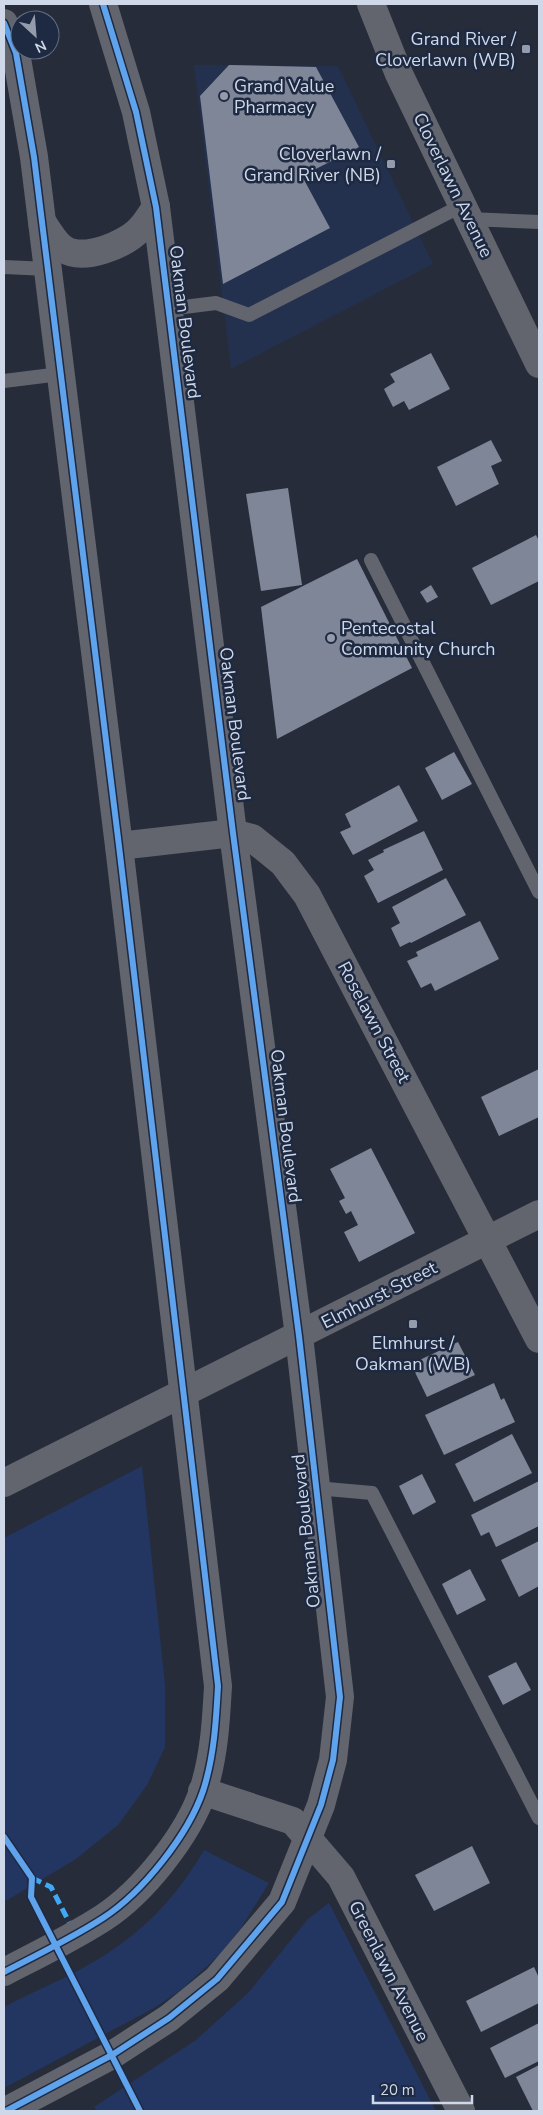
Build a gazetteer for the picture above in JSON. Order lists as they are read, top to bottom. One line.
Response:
{"streets":{"street":["Cloverlawn Avenue","Oakman Boulevard","Roselawn Street","Elmhurst Street","Greenlawn Avenue"]},"crossings":[["Oakman Boulevard","Roselawn Street"],["Oakman Boulevard","Elmhurst Street"],["Oakman Boulevard","Greenlawn Avenue"],["Roselawn Street","Elmhurst Street"]],"places":{"transit":["Grand River / Cloverlawn (WB)","Cloverlawn / Grand River (NB)","Elmhurst / Oakman (WB)"],"other":["Grand Value Pharmacy","Pentecostal Community Church"]},"scale_bar":"20 m","north":"bottom right"}
